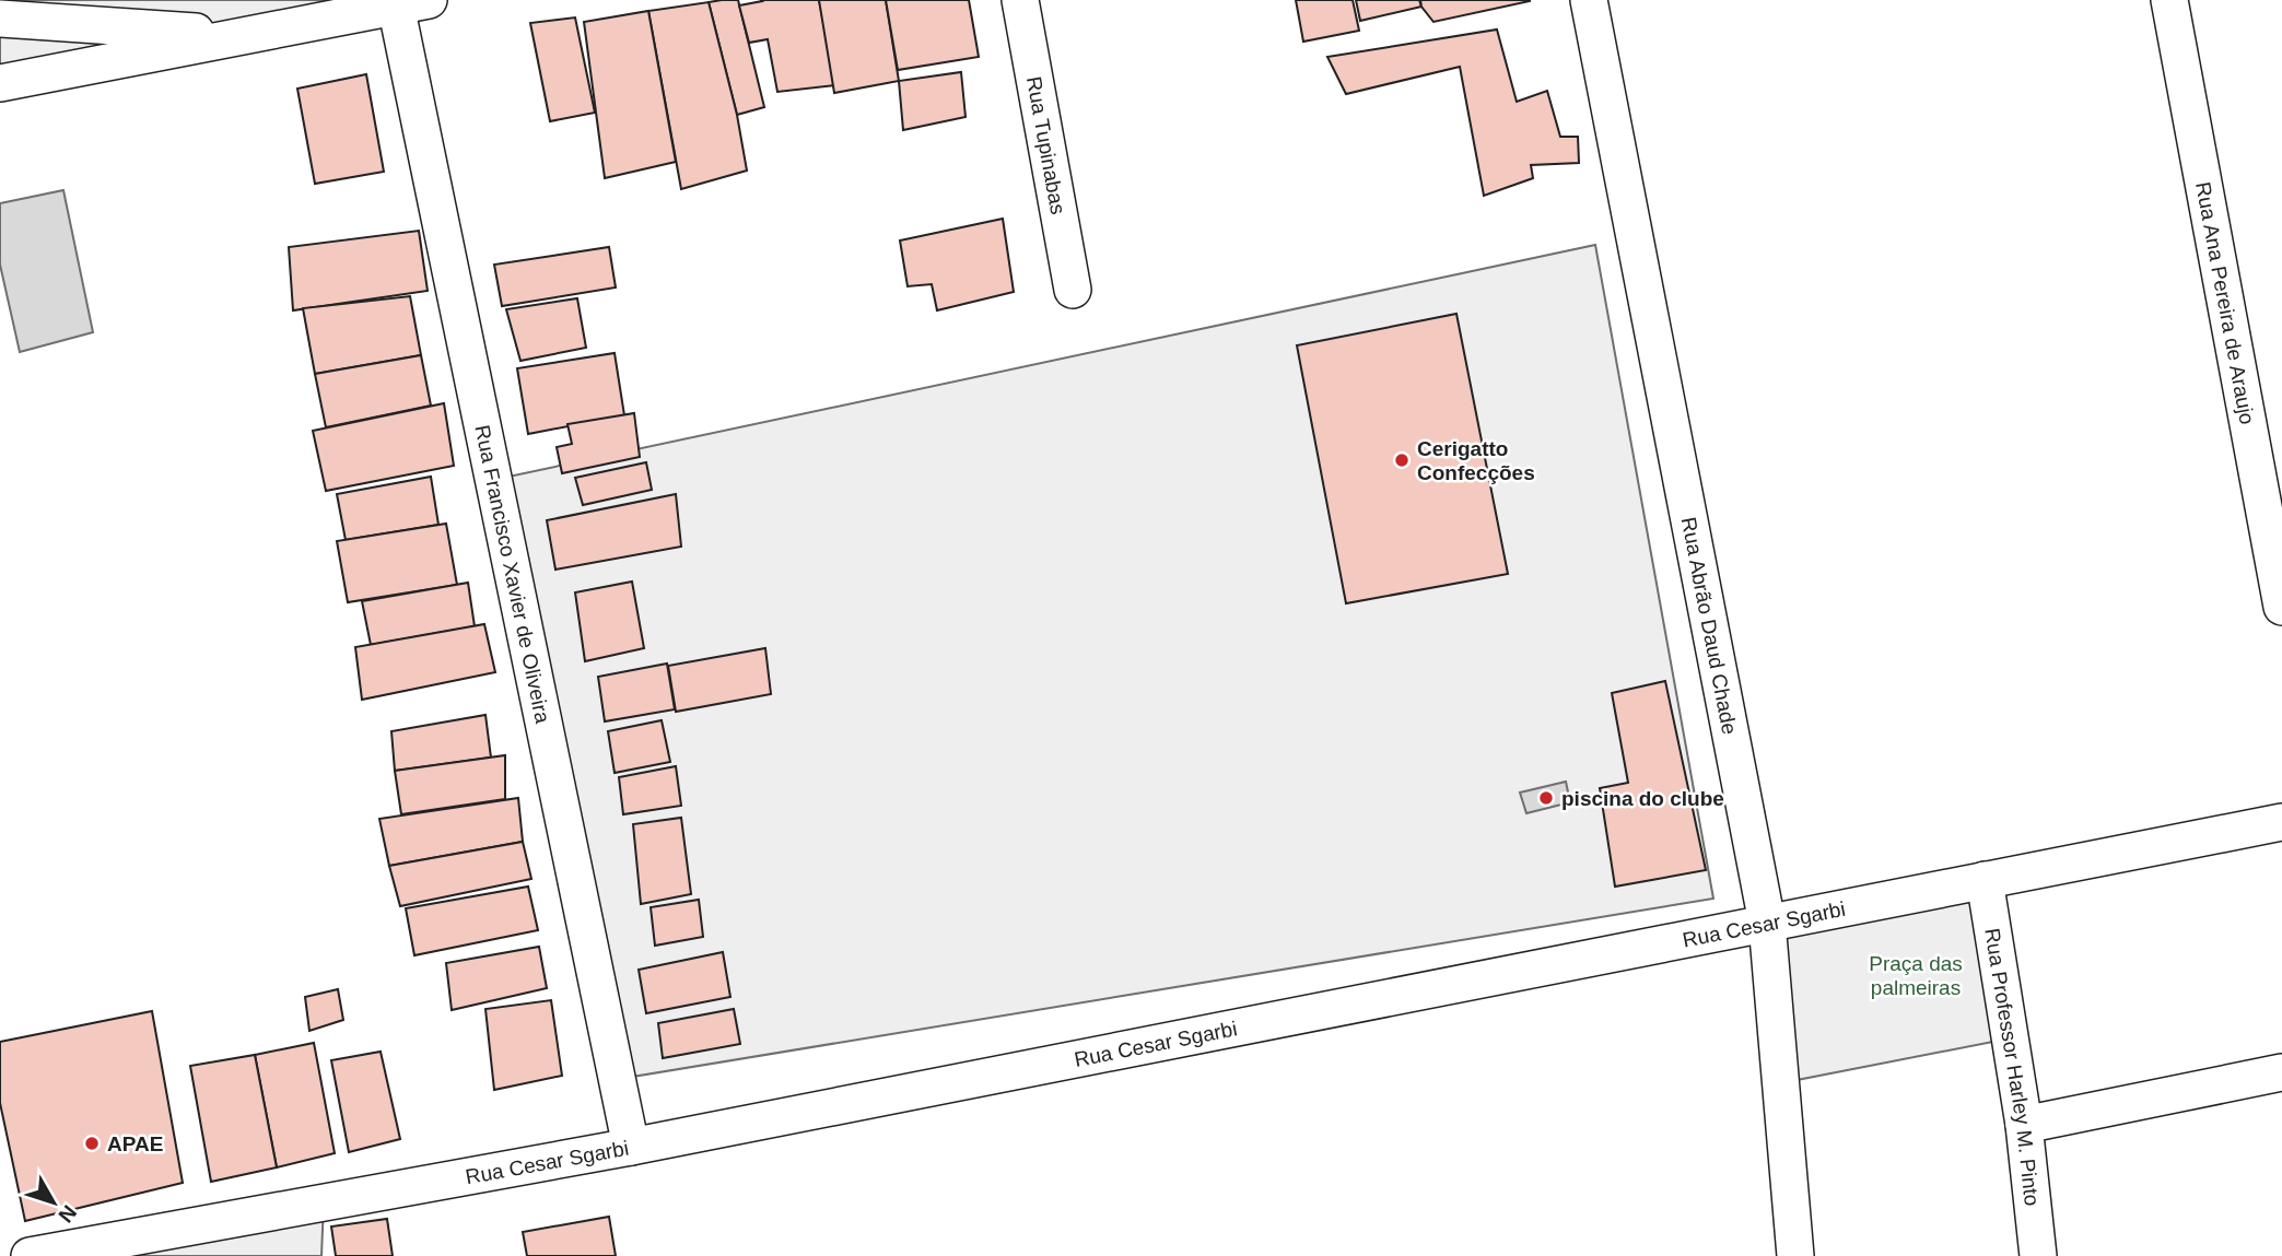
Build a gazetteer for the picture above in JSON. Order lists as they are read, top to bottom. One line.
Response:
{"streets":{"street":["Rua Tupinabas","Rua Ana Pereira de Araujo","Rua Francisco Xavier de Oliveira","Rua Abrão Daud Chade","Rua Cesar Sgarbi","Rua Professor Harley M. Pinto"]},"crossings":[["Rua Francisco Xavier de Oliveira","Rua Cesar Sgarbi"],["Rua Abrão Daud Chade","Rua Cesar Sgarbi"],["Rua Cesar Sgarbi","Rua Professor Harley M. Pinto"]],"parks":["Praça das palmeiras"],"places":["Cerigatto Confecções","piscina do clube","APAE"],"north":"bottom right"}
